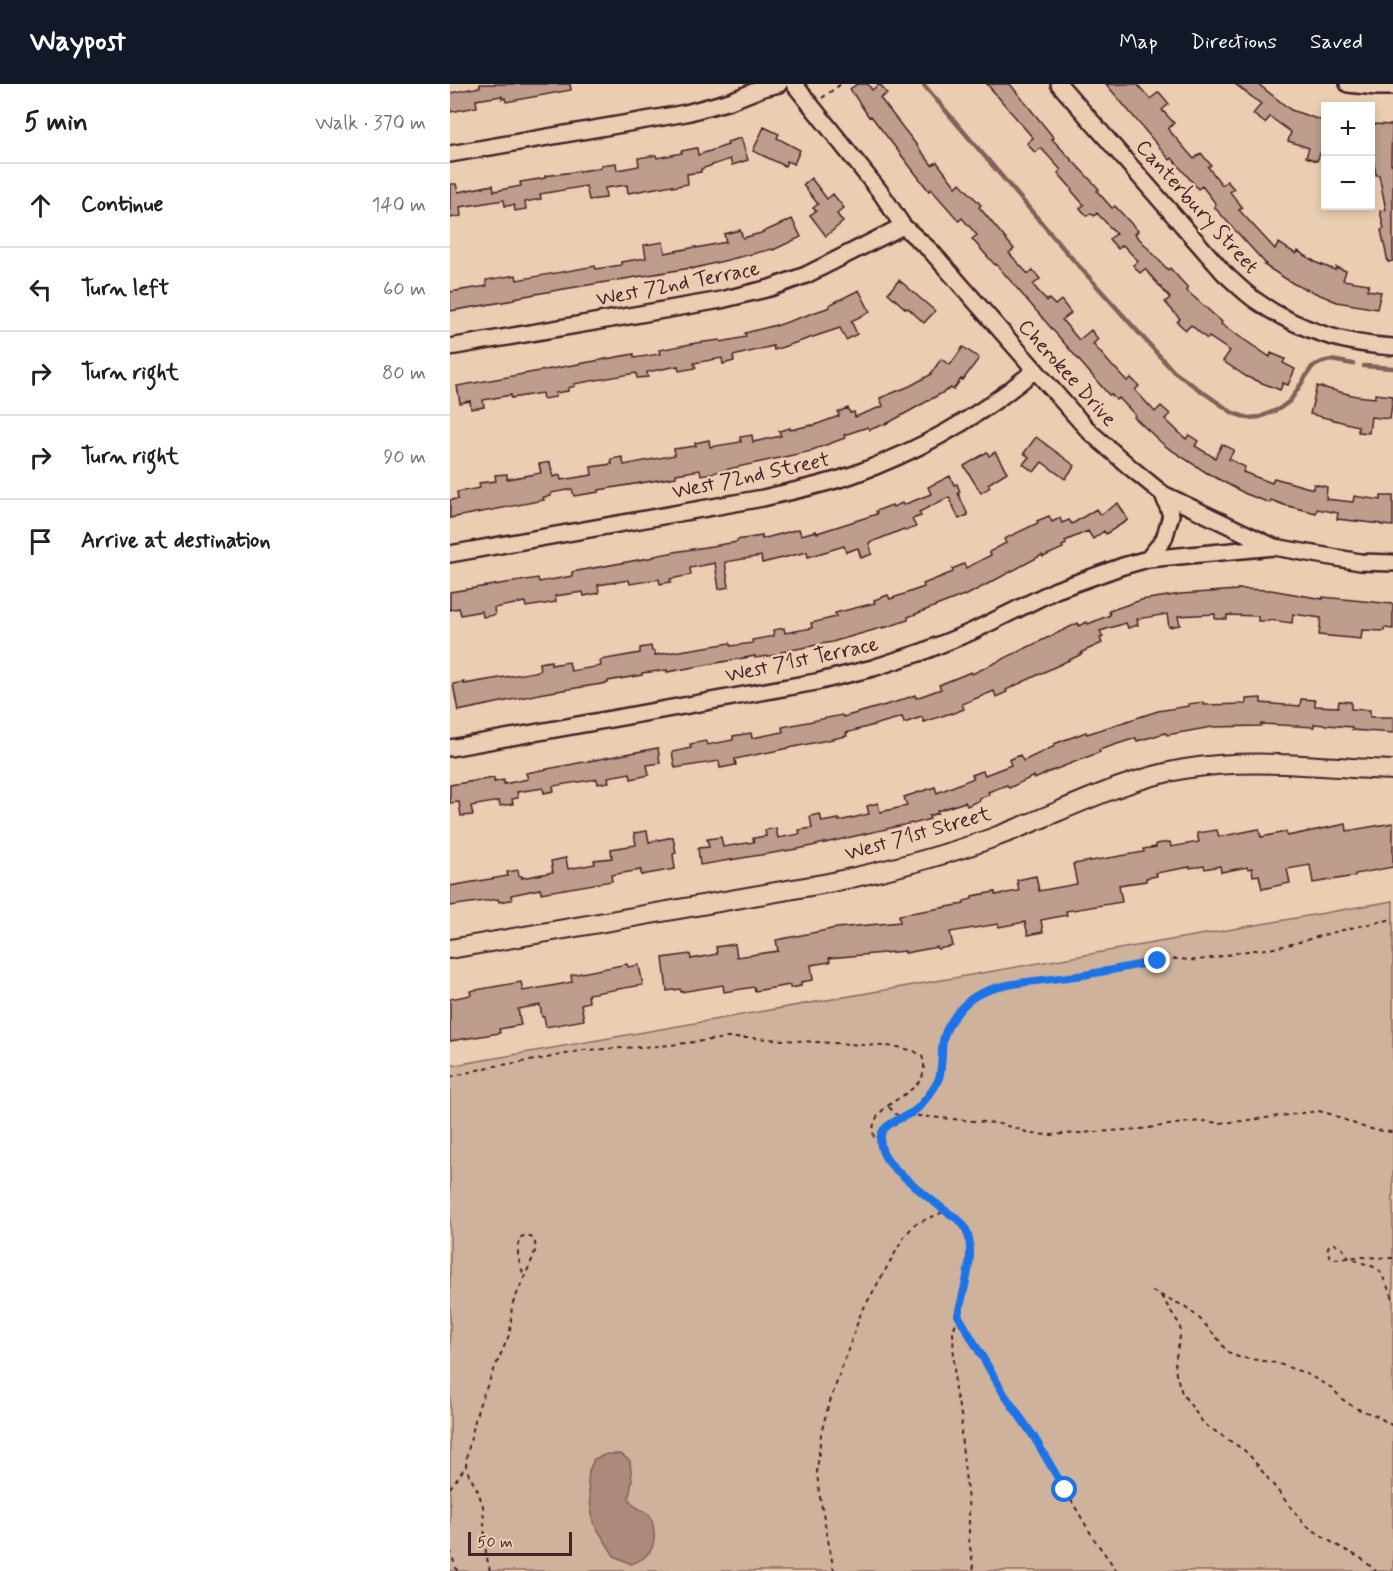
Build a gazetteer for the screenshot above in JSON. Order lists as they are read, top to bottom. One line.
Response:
{"streets":{"street":["Canterbury Street","West 72nd Terrace","Cherokee Drive","West 72nd Street","West 71st Terrace","West 71st Street"]},"crossings":[["West 72nd Terrace","Cherokee Drive"],["Cherokee Drive","West 72nd Street"],["Cherokee Drive","West 71st Terrace"]],"scale_bar":"50 m","page":{"header":"Waypost","nav":["Map","Directions","Saved"],"heading":["5 min","Walk · 370 m"],"map_buttons":["+","−"],"list":[["Continue","140 m"],["Turn left","60 m"],["Turn right","80 m"],["Turn right","90 m"],"Arrive at destination"],"scale":"50 m"}}
